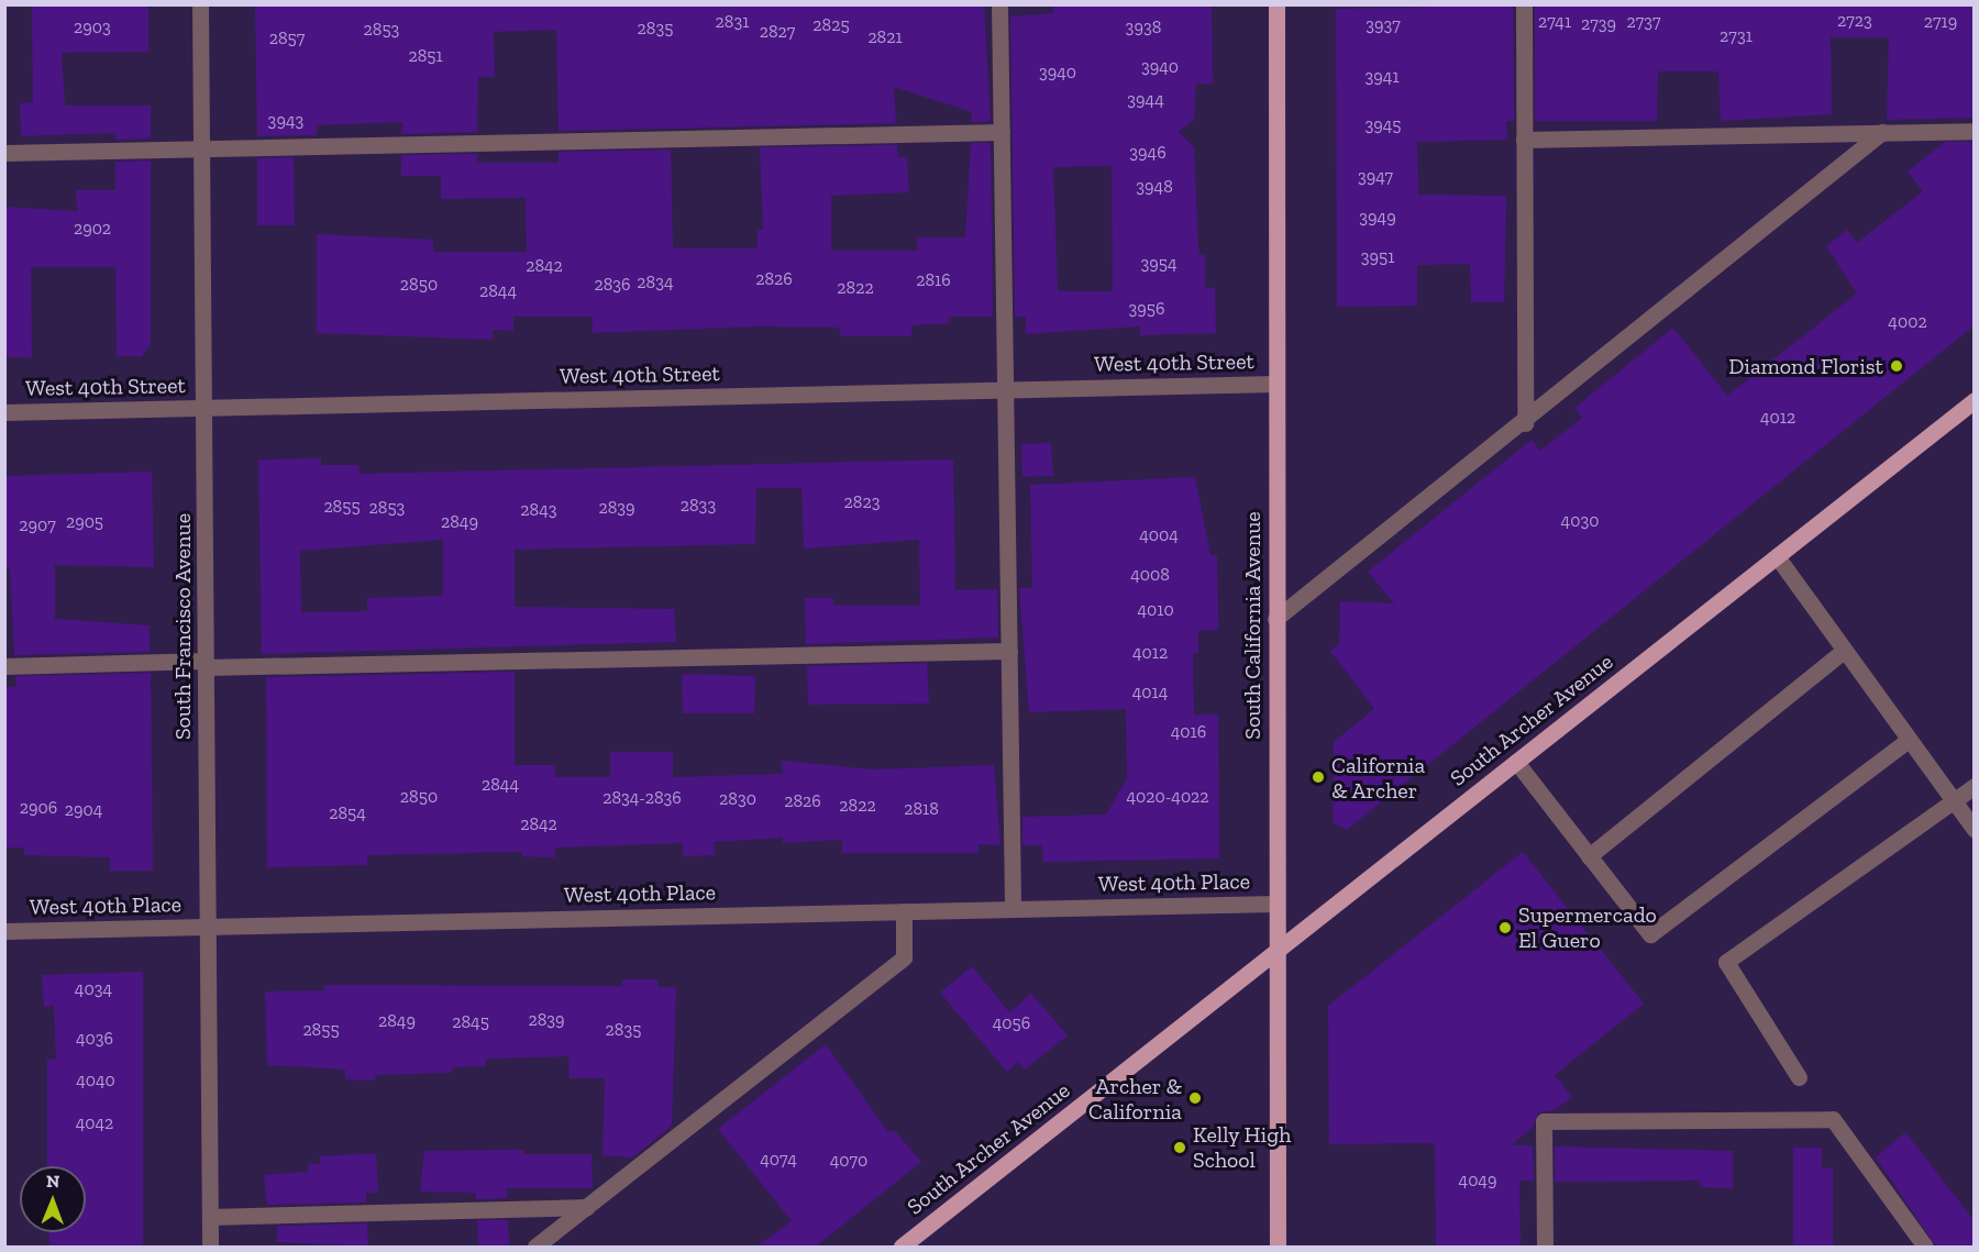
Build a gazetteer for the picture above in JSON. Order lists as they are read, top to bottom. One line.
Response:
{"streets":{"main road":["South California Avenue","South Archer Avenue"],"street":["West 40th Street","South Francisco Avenue","West 40th Place"]},"crossings":[["West 40th Street","South California Avenue"],["West 40th Street","South Francisco Avenue"],["South California Avenue","South Archer Avenue"],["South California Avenue","West 40th Place"],["South Francisco Avenue","West 40th Place"]],"places":["Diamond Florist","California & Archer","Supermercado El Guero","Archer & California","Kelly High School"],"house_numbers":["2723","2831","2741","2737","2719","2739","2825","3937","2903","3938","2835","2853","2827","2731","2821","2857","2851","3940","3940","3941","3944","3943","3945","3946","3947","3948","3949","2902","3951","3954","2842","2826","2816","2834","2850","2836","2822","2844","3956","4002","4012","2823","2833","2855","2853","2839","2843","4030","2905","2849","2907","4004","4008","4010","4012","4014","4016","2844","2850","4020-4022","2834-2836","2830","2826","2822","2906","2818","2904","2854","2842","4034","2839","2849","2845","4056","2855","2835","4036","4040","4042","4074","4070","4049"],"north":"top"}
